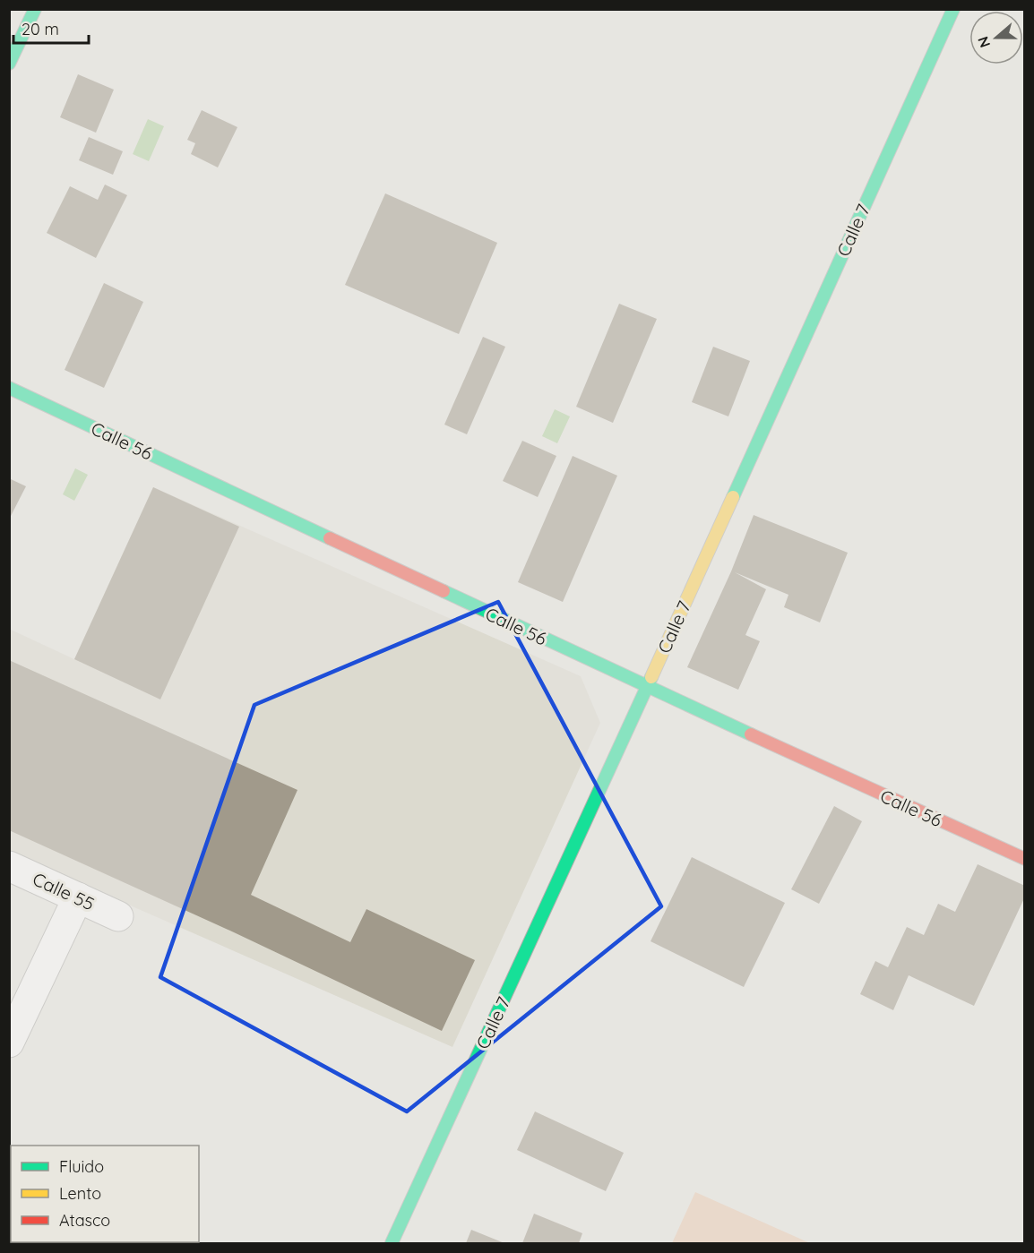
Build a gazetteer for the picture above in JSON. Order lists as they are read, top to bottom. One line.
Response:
{"streets":{"street":["Calle 7","Calle 56","Calle 55"]},"crossings":[["Calle 7","Calle 56"]],"legend":["Fluido","Lento","Atasco"],"scale_bar":"20 m","north":"left"}
